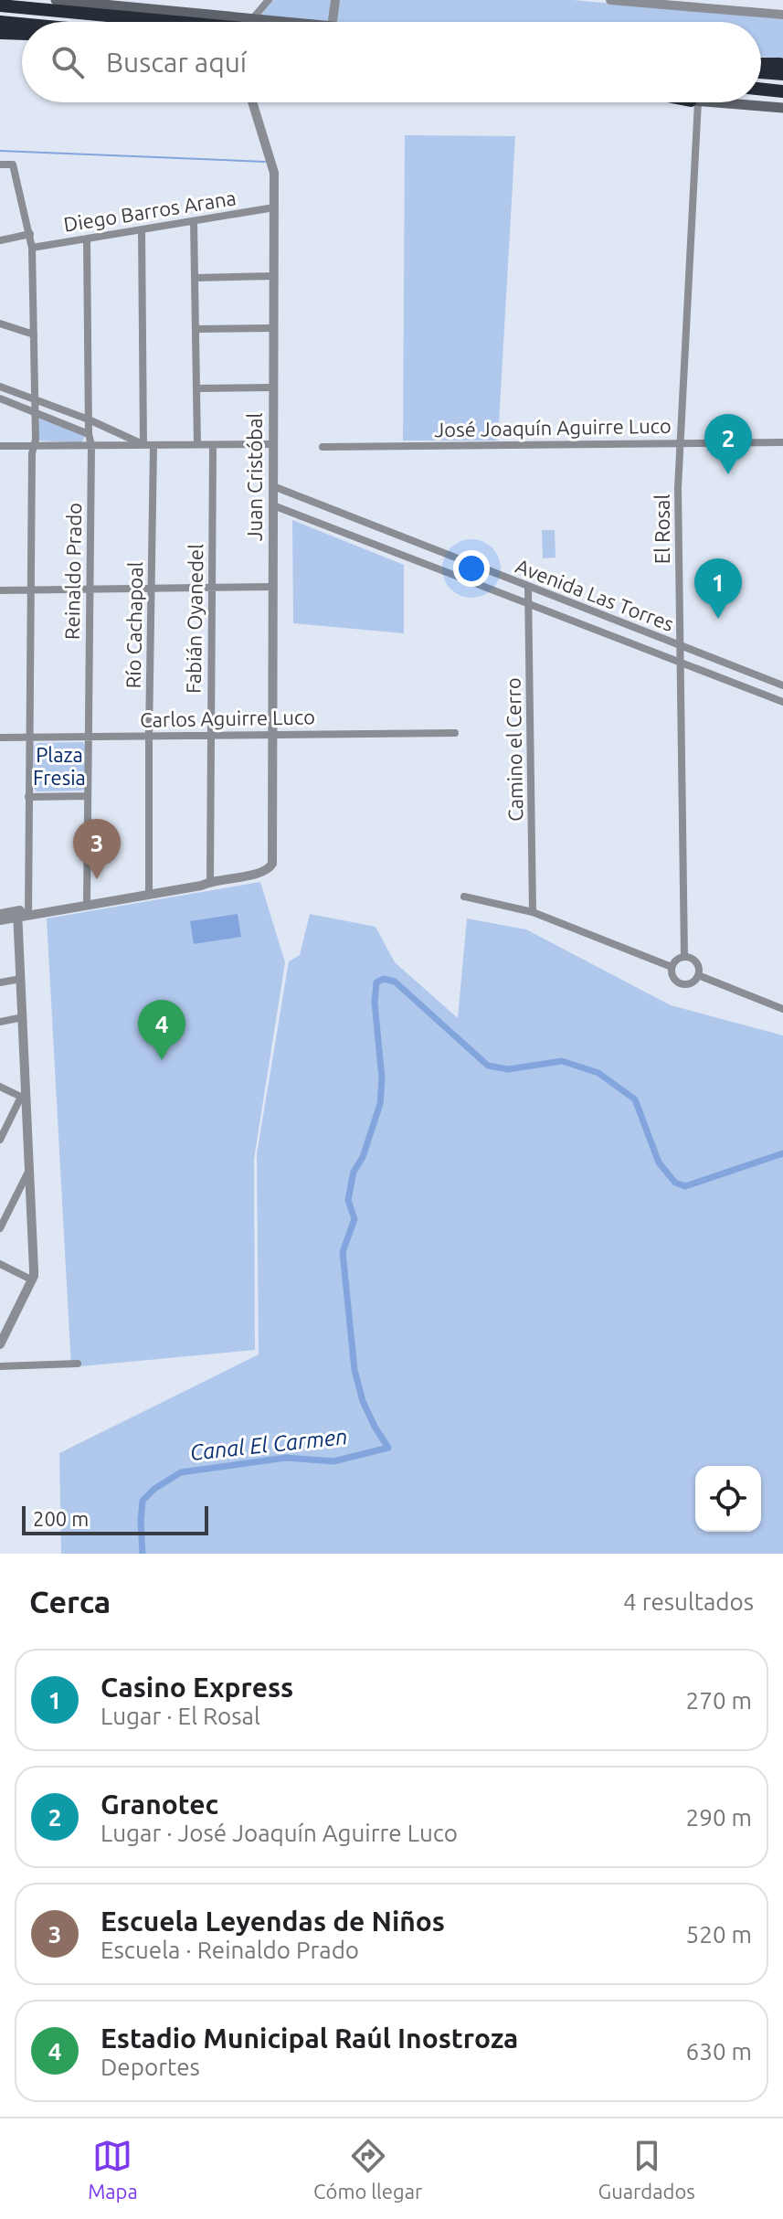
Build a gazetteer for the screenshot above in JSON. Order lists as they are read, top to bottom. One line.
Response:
{"streets":{"street":["Diego Barros Arana","José Joaquín Aguirre Luco","Juan Cristóbal","El Rosal","Reinaldo Prado","Avenida Las Torres","Fabián Oyanedel","Río Cachapoal","Carlos Aguirre Luco","Camino el Cerro"]},"crossings":[["Diego Barros Arana","Juan Cristóbal"],["Diego Barros Arana","Reinaldo Prado"],["José Joaquín Aguirre Luco","El Rosal"],["Juan Cristóbal","Avenida Las Torres"],["Juan Cristóbal","Fabián Oyanedel"],["Juan Cristóbal","Carlos Aguirre Luco"],["El Rosal","Avenida Las Torres"],["Reinaldo Prado","Carlos Aguirre Luco"],["Avenida Las Torres","Camino el Cerro"],["Fabián Oyanedel","Carlos Aguirre Luco"],["Río Cachapoal","Carlos Aguirre Luco"]],"water":["Canal El Carmen"],"parks":["Plaza Fresia"],"scale_bar":"200 m","page":{"search":"Buscar aquí","pins":["2","1","3","4"],"scale":"200 m","heading":["Cerca","4 resultados"],"list":[{"mark":"1","name":"Casino Express","note":"Lugar · El Rosal","value":"270 m"},{"mark":"2","name":"Granotec","note":"Lugar · José Joaquín Aguirre Luco","value":"290 m"},{"mark":"3","name":"Escuela Leyendas de Niños","note":"Escuela · Reinaldo Prado","value":"520 m"},{"mark":"4","name":"Estadio Municipal Raúl Inostroza","note":"Deportes","value":"630 m"}],"nav":["Mapa","Cómo llegar","Guardados"]}}
